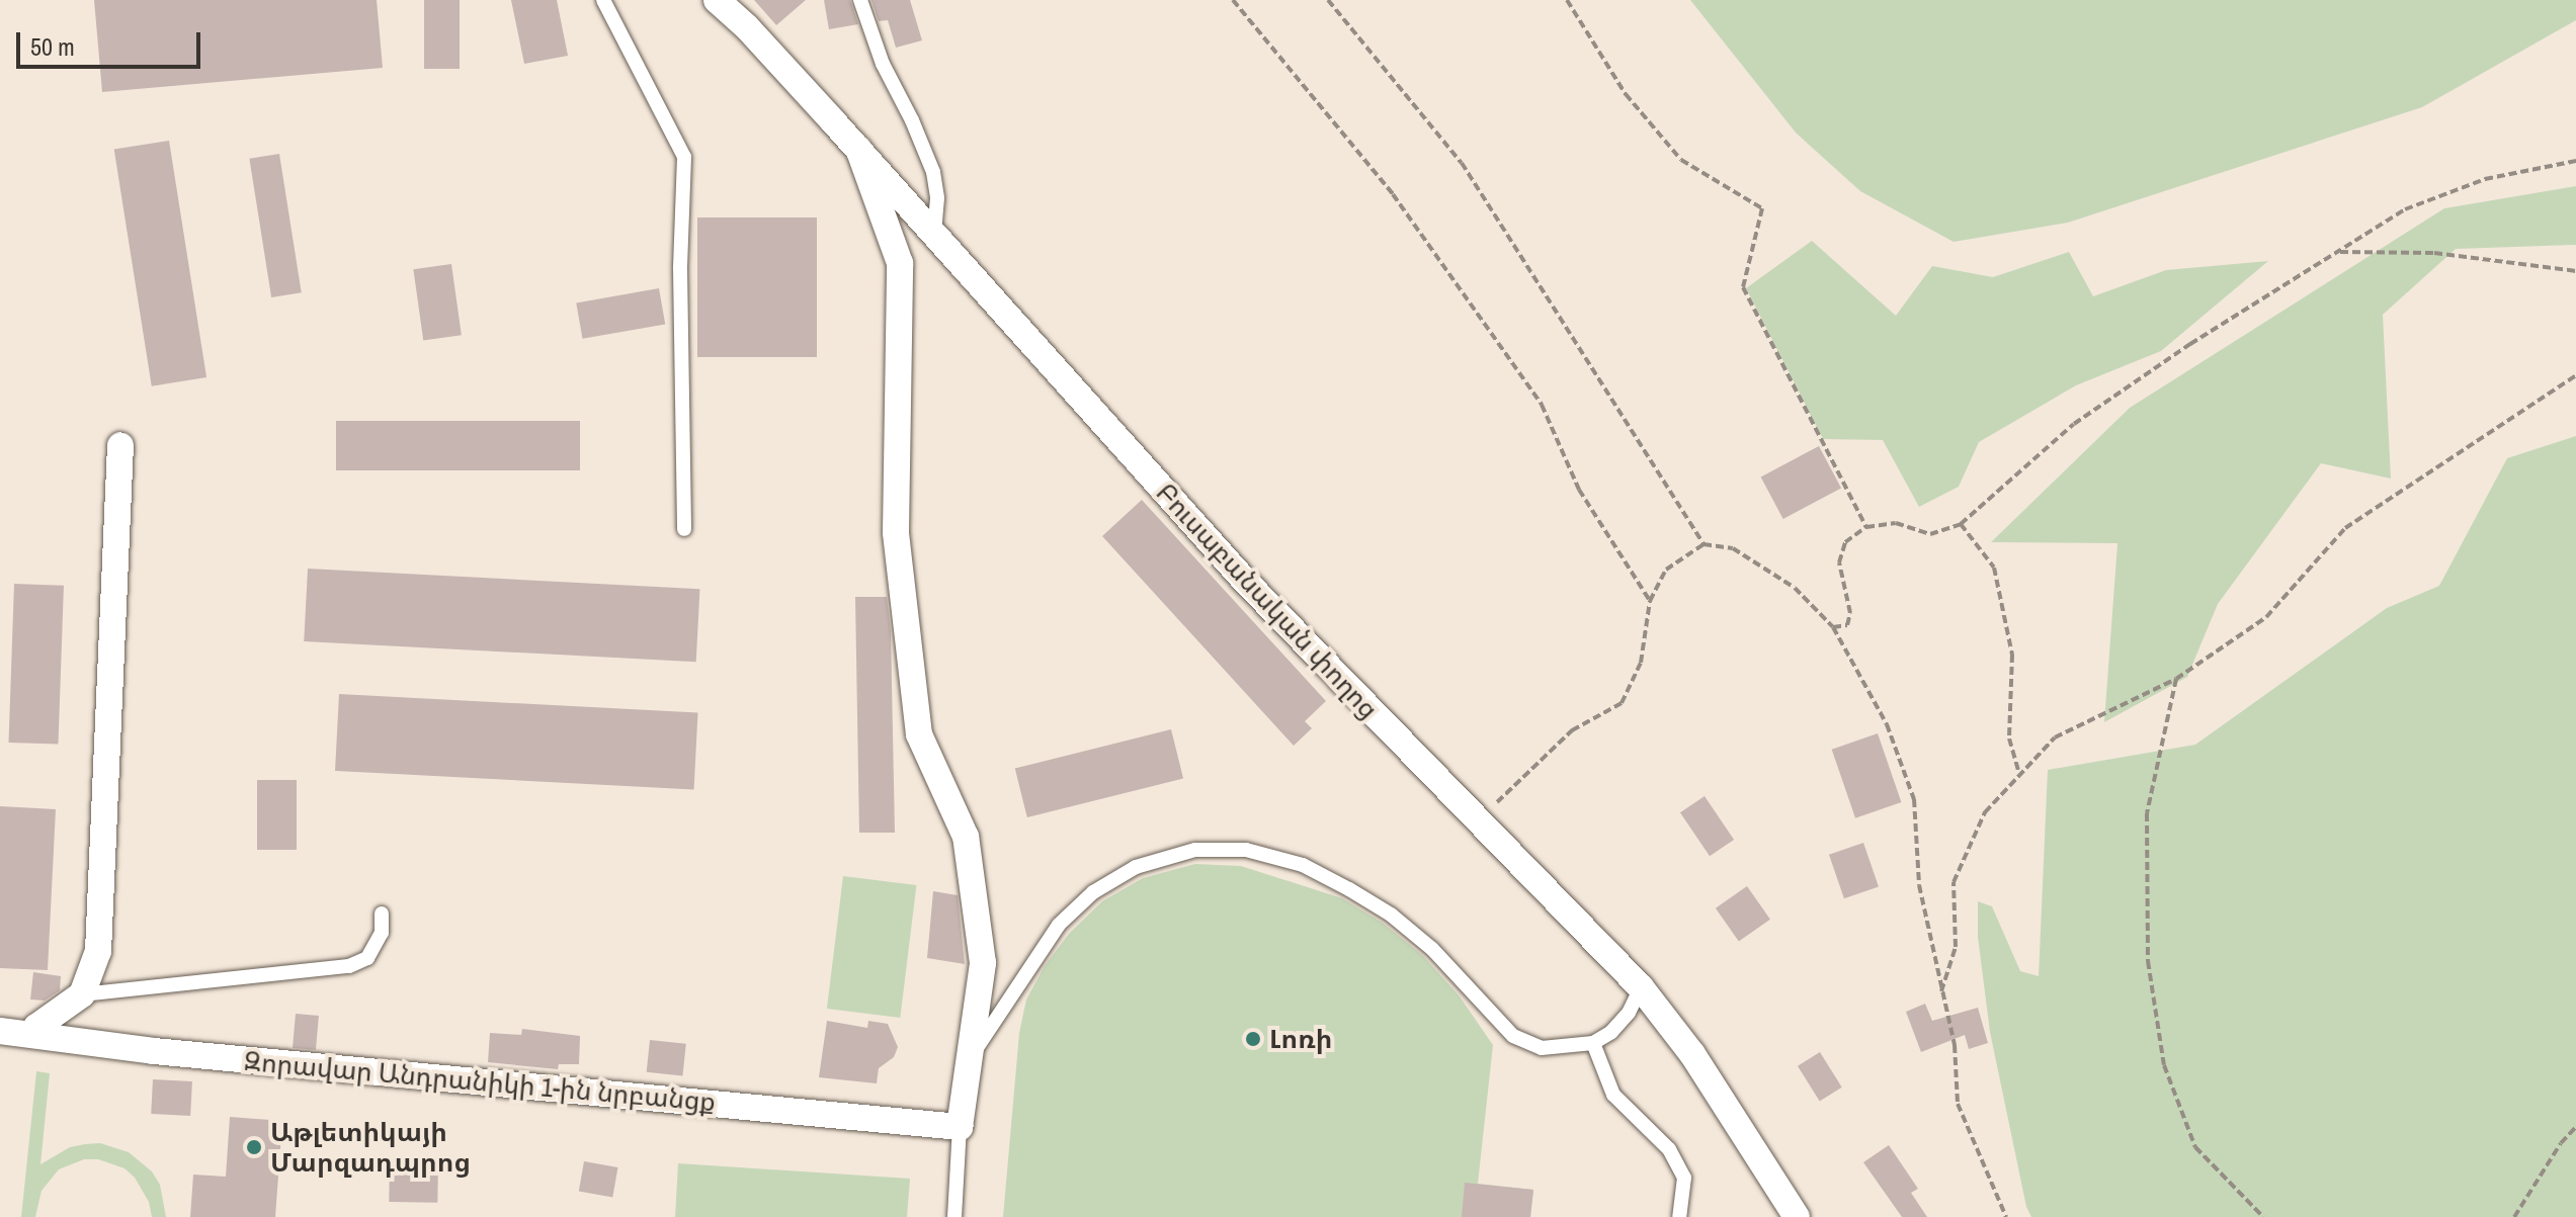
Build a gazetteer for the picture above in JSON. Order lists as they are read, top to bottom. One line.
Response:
{"streets":{"street":["Բուսաբանական փողոց","Զորավար Անդրանիկի 1-ին նրբանցք"]},"places":["Լոռի","Աթլետիկայի Մարզադպրոց"],"scale_bar":"50 m"}
